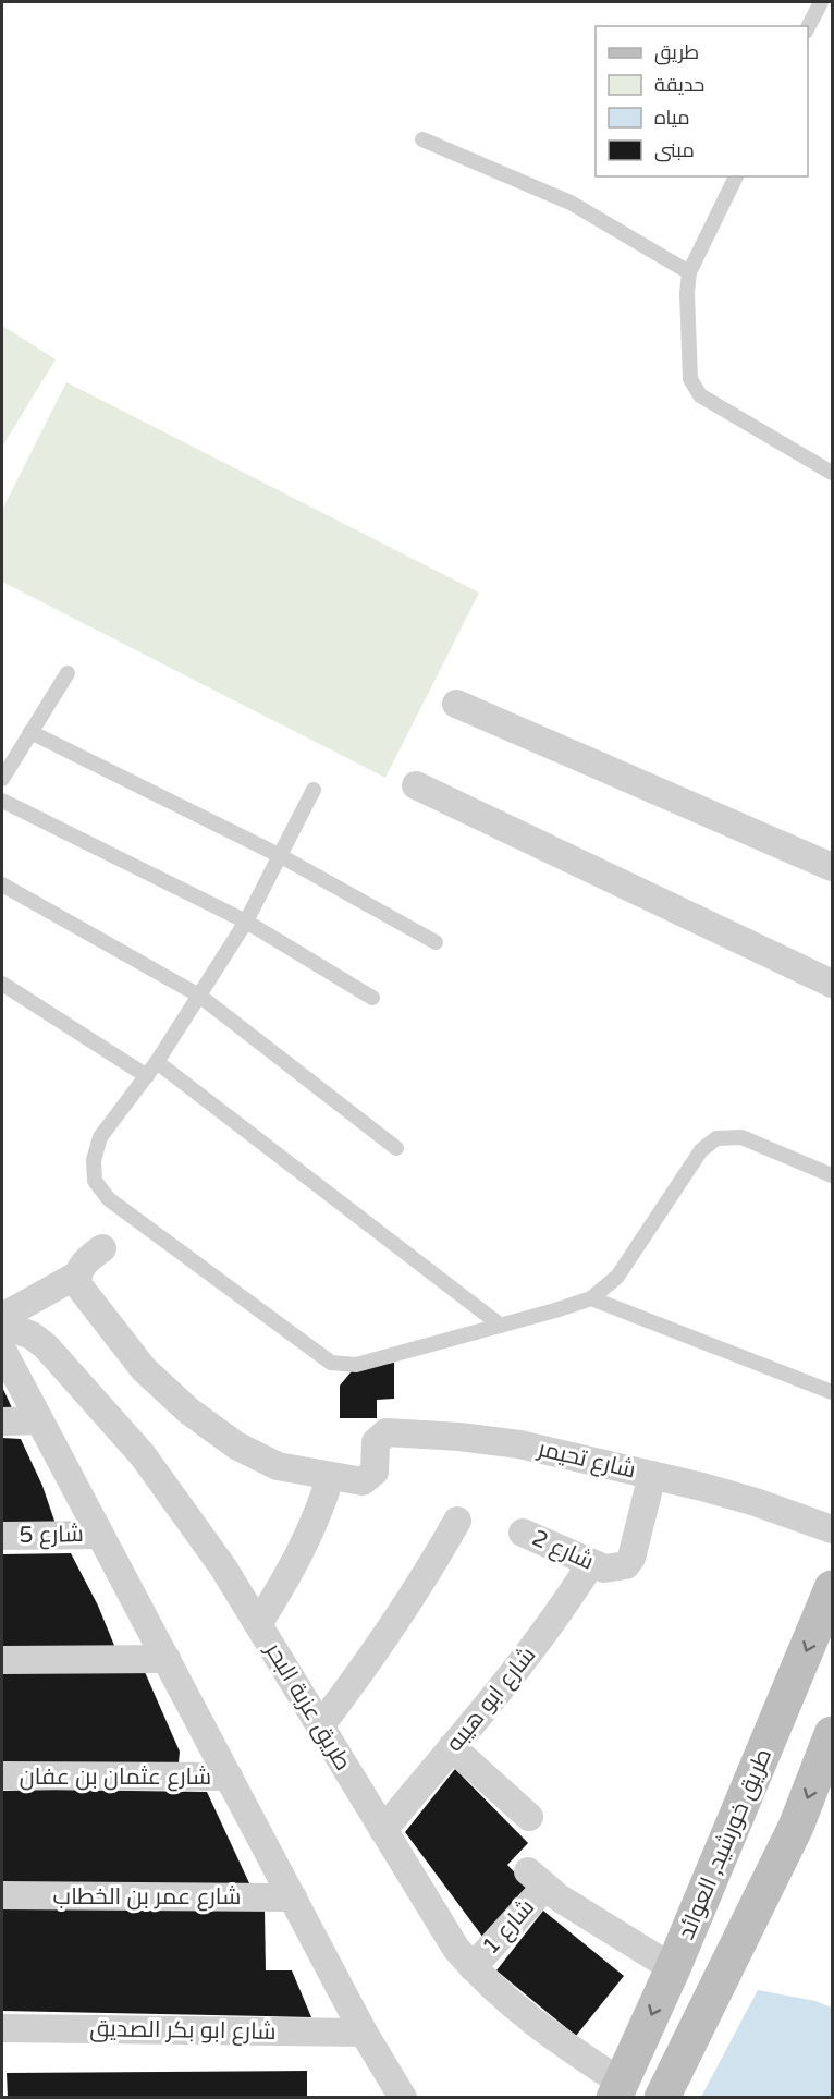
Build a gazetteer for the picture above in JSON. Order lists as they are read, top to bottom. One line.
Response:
{"streets":{"main road":["طريق خورشيد, العوائد"],"street":["شارع تحيمر","شارع 5","شارع 2","شارع ابو هيبه","طريق عزبة البحر","شارع عثمان بن عفان","شارع عمر بن الخطاب","شارع 1","شارع ابو بكر الصديق"]},"crossings":[["شارع تحيمر","شارع 2"],["شارع 2","شارع ابو هيبه"],["شارع ابو هيبه","طريق عزبة البحر"],["طريق عزبة البحر","طريق خورشيد, العوائد"],["طريق عزبة البحر","شارع 1"],["طريق خورشيد, العوائد","شارع 1"]],"legend":["طريق","حديقة","مياه","مبنى"]}
